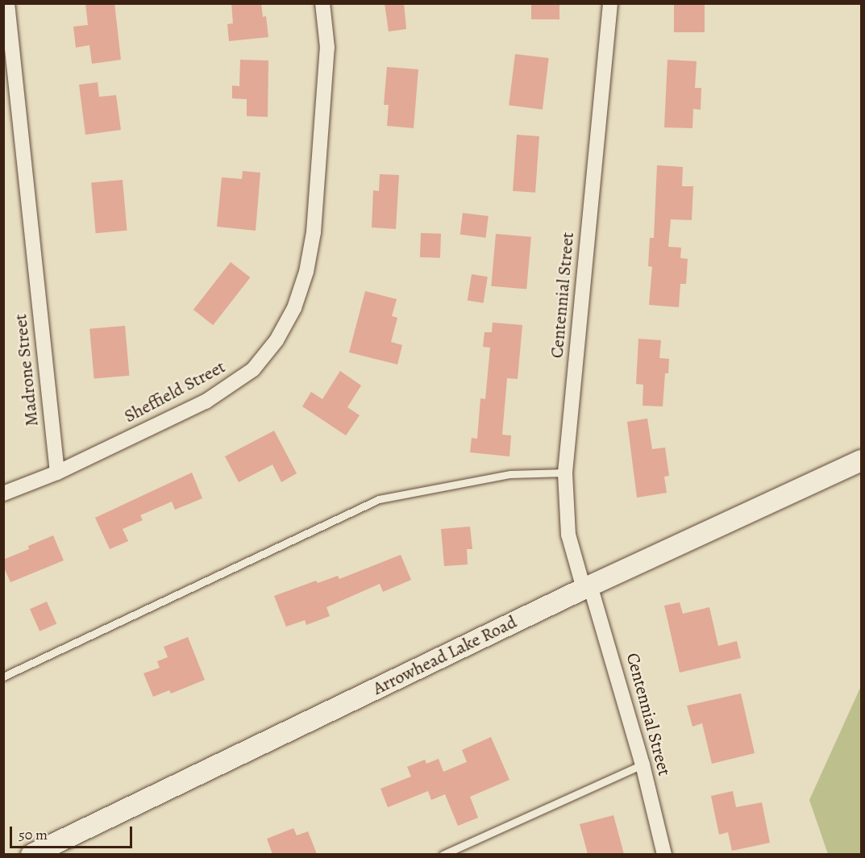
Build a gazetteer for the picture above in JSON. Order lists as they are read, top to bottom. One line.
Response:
{"streets":{"main road":["Arrowhead Lake Road"],"street":["Centennial Street","Madrone Street","Sheffield Street"]},"crossings":[["Centennial Street","Arrowhead Lake Road"],["Madrone Street","Sheffield Street"]],"scale_bar":"50 m"}
